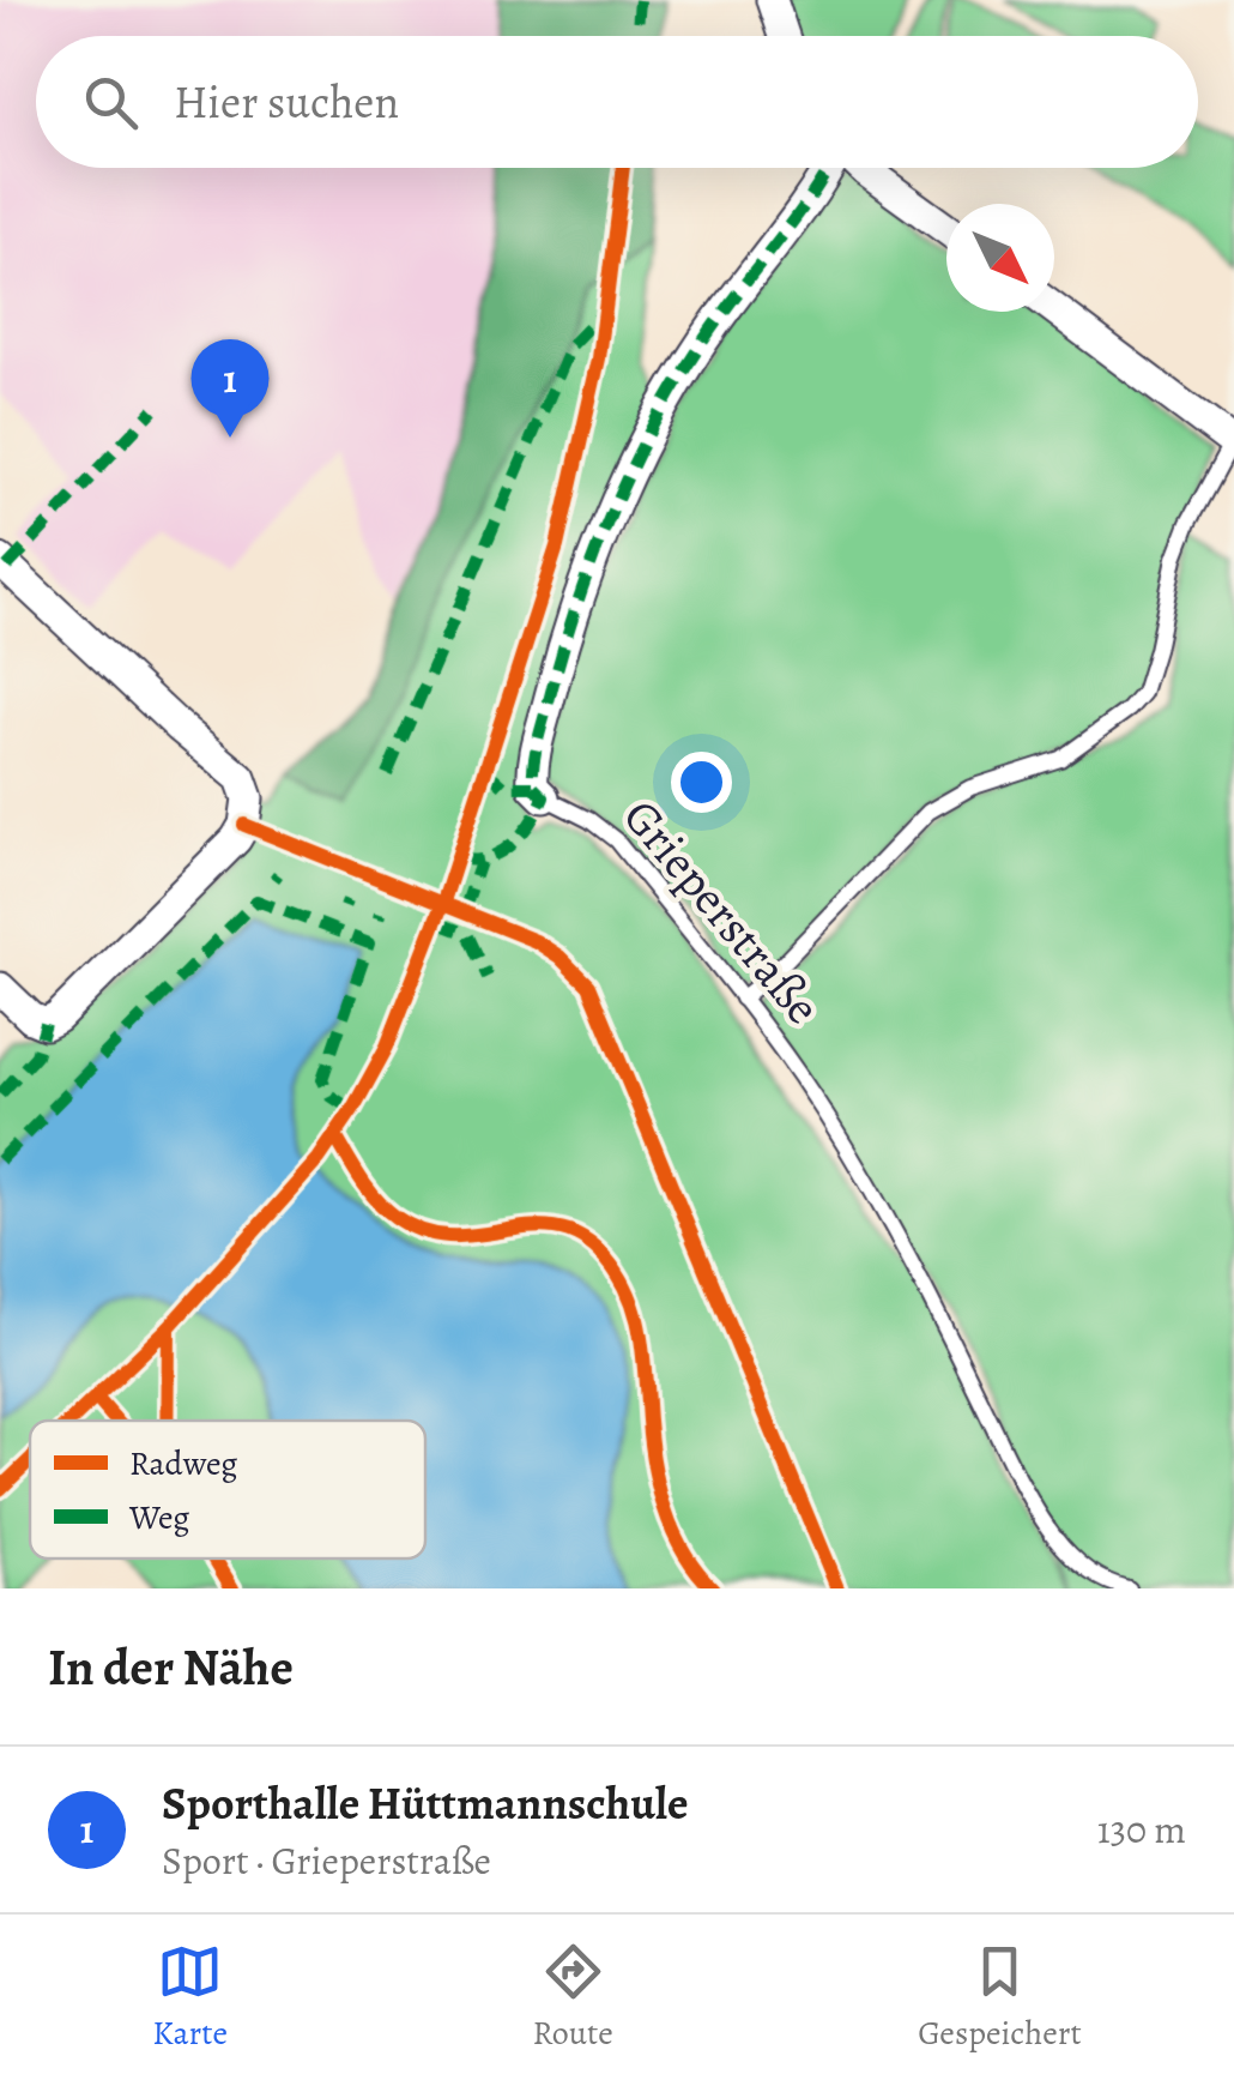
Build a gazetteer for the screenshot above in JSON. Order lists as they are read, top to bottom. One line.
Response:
{"streets":{"street":["Grieperstraße"]},"legend":["Radweg","Weg"],"north":"bottom right","page":{"search":"Hier suchen","pins":"1","heading":"In der Nähe","list":[{"mark":"1","name":"Sporthalle Hüttmannschule","note":"Sport · Grieperstraße","value":"130 m"}],"nav":["Karte","Route","Gespeichert"]}}
